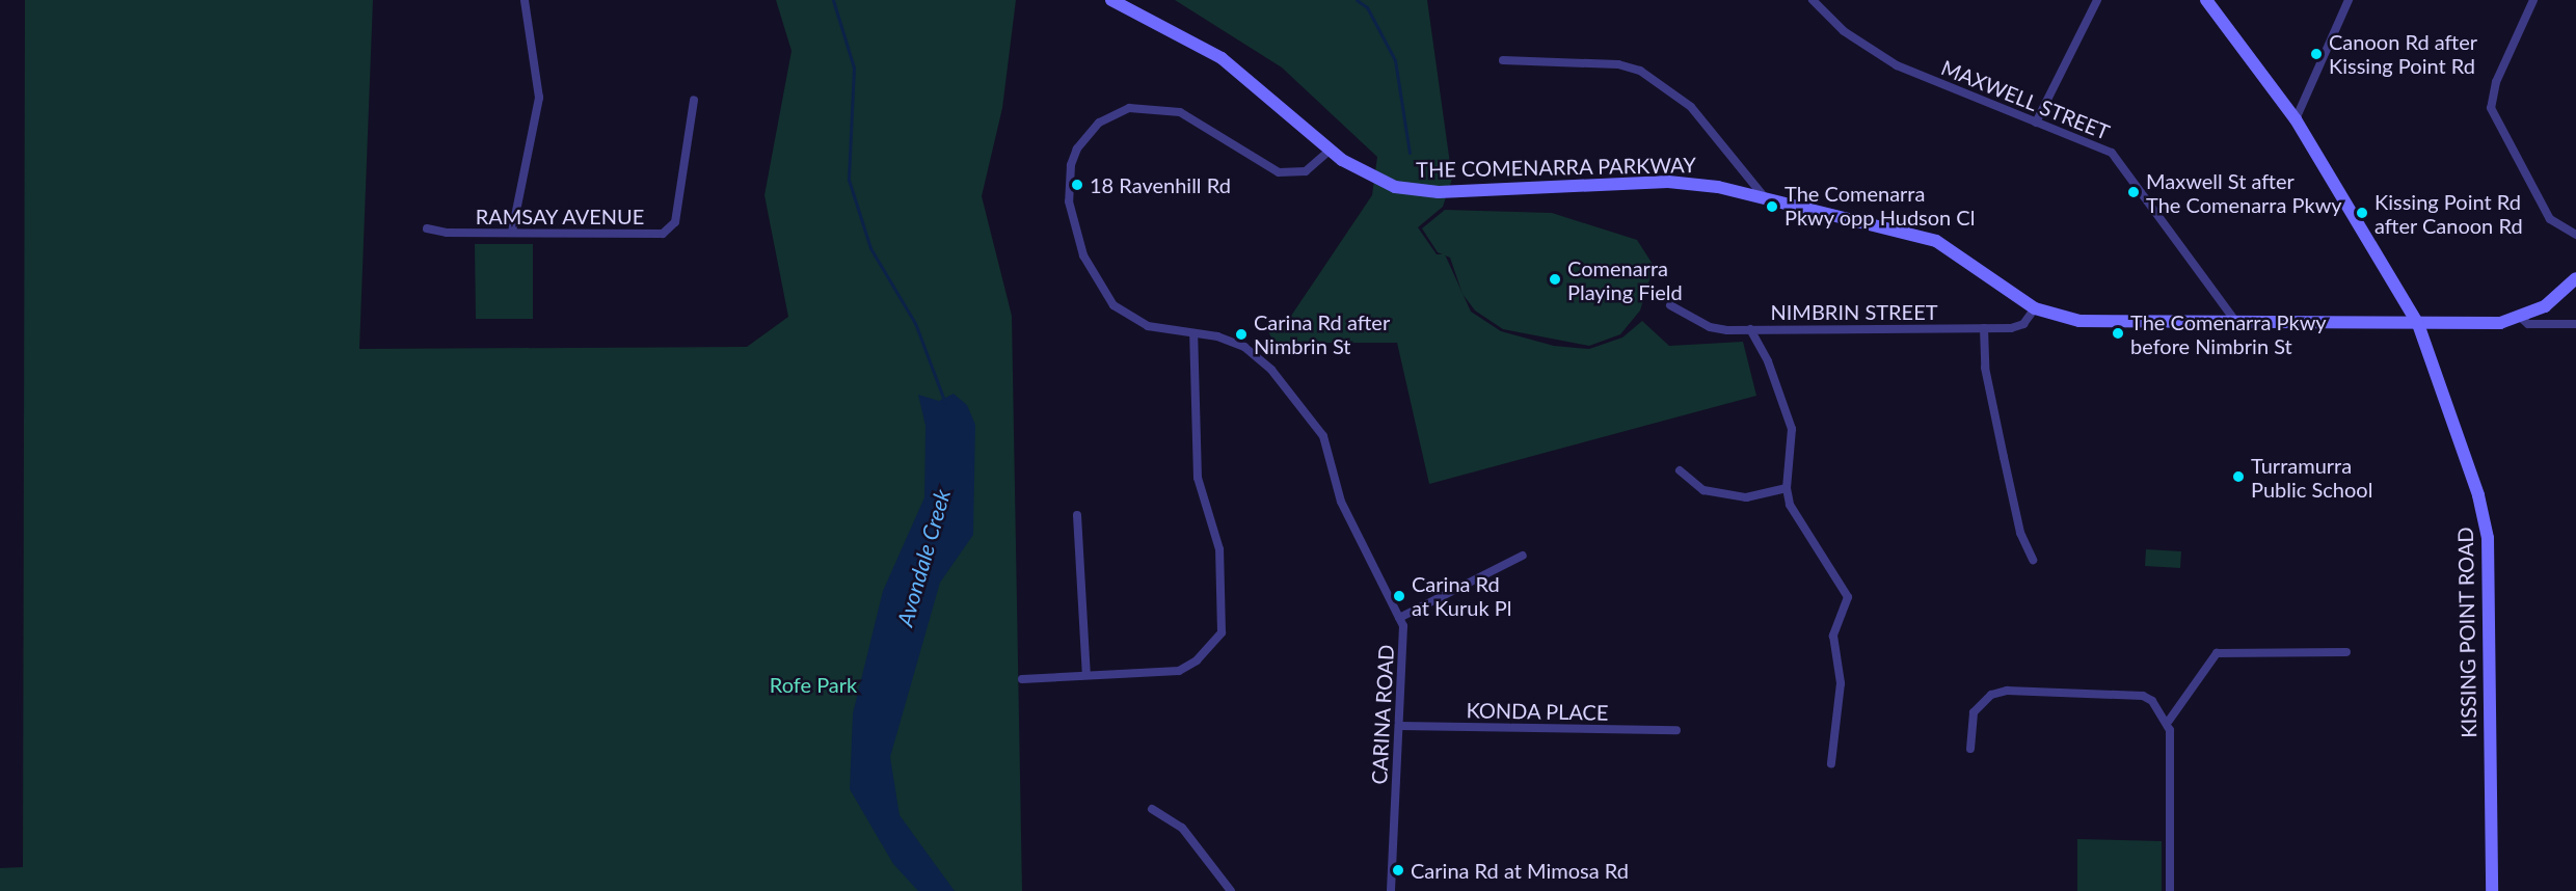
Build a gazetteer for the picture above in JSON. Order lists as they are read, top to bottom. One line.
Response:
{"streets":{"main road":["THE COMENARRA PARKWAY","KISSING POINT ROAD"],"street":["MAXWELL STREET","RAMSAY AVENUE","NIMBRIN STREET","KONDA PLACE","CARINA ROAD"]},"crossings":[["MAXWELL STREET","THE COMENARRA PARKWAY"],["THE COMENARRA PARKWAY","NIMBRIN STREET"],["THE COMENARRA PARKWAY","KISSING POINT ROAD"],["KONDA PLACE","CARINA ROAD"]],"water":["Avondale Creek"],"parks":["Rofe Park"],"places":["Canoon Rd after Kissing Point Rd","18 Ravenhill Rd","Maxwell St after The Comenarra Pkwy","The Comenarra Pkwy opp Hudson Cl","Kissing Point Rd after Canoon Rd","Comenarra Playing Field","The Comenarra Pkwy before Nimbrin St","Carina Rd after Nimbrin St","Turramurra Public School","Carina Rd at Kuruk Pl","Carina Rd at Mimosa Rd"]}
